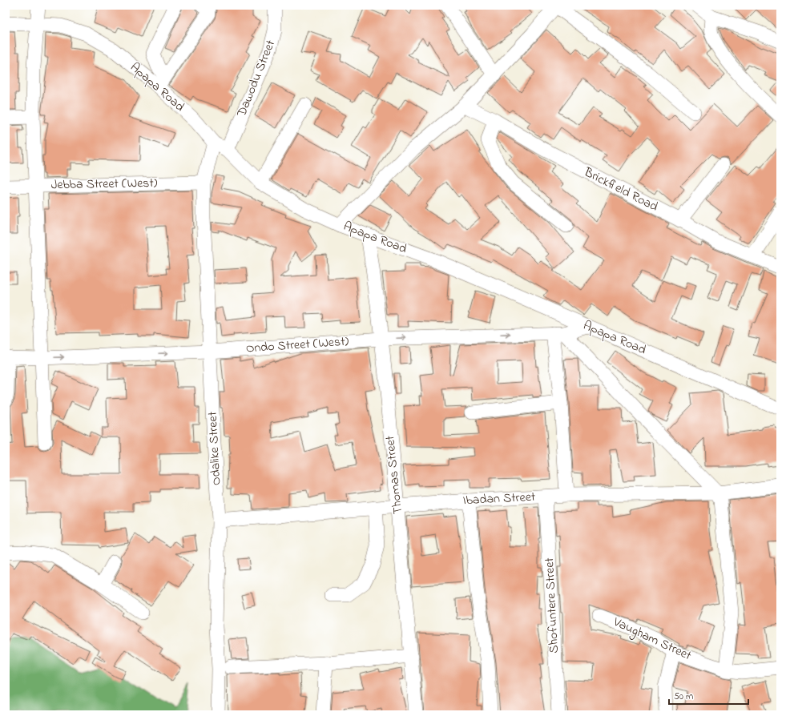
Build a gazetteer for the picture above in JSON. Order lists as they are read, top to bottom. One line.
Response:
{"streets":{"street":["Dawodu Street","Apapa Road","Jebba Street (West)","Brickfield Road","Ondo Street (West)","Odalike Street","Thomas Street","Ibadan Street","Shofuntere Street","Vaugham Street"]},"crossings":[["Dawodu Street","Apapa Road"],["Apapa Road","Ondo Street (West)"],["Apapa Road","Odalike Street"],["Apapa Road","Thomas Street"],["Jebba Street (West)","Odalike Street"],["Ondo Street (West)","Odalike Street"],["Ondo Street (West)","Thomas Street"],["Odalike Street","Ibadan Street"],["Thomas Street","Ibadan Street"],["Ibadan Street","Shofuntere Street"]],"one_way":["Ondo Street (West)"],"scale_bar":"50 m"}
